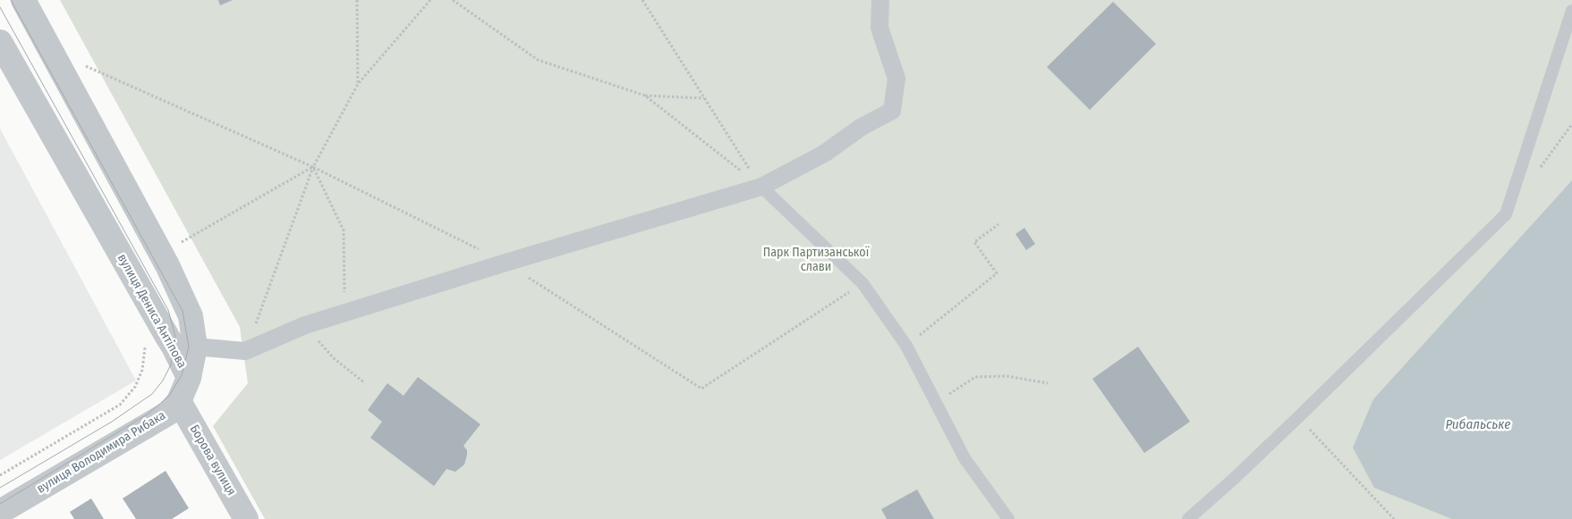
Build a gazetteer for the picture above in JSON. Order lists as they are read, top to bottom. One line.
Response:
{"streets":{"street":["вулиця Дениса Антіпова","вулиця Володимира Рибака","Борова вулиця"]},"crossings":[["вулиця Дениса Антіпова","вулиця Володимира Рибака"],["вулиця Володимира Рибака","Борова вулиця"]],"water":["Рибальське"],"parks":["Парк Партизанської слави"]}
